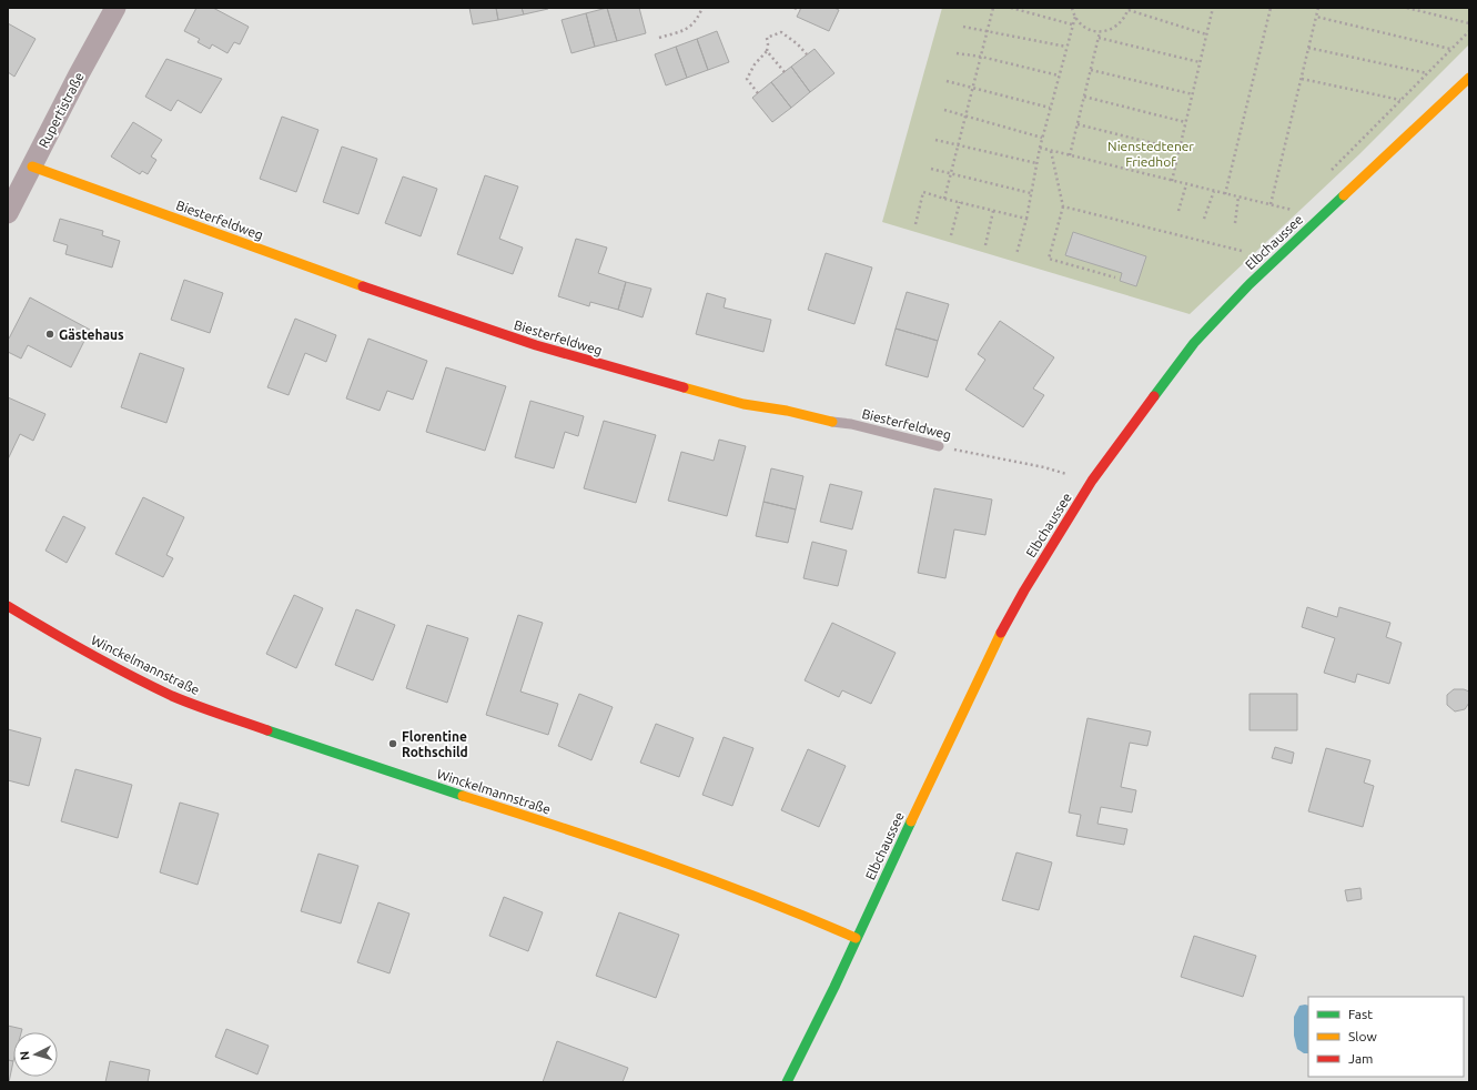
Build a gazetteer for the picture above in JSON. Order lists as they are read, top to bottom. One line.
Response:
{"streets":{"street":["Rupertistraße","Biesterfeldweg","Elbchaussee","Winckelmannstraße"]},"crossings":[["Rupertistraße","Biesterfeldweg"],["Biesterfeldweg","Elbchaussee"],["Elbchaussee","Winckelmannstraße"]],"parks":["Nienstedtener Friedhof"],"places":["Gästehaus","Florentine Rothschild"],"legend":["Fast","Slow","Jam"],"north":"left"}
